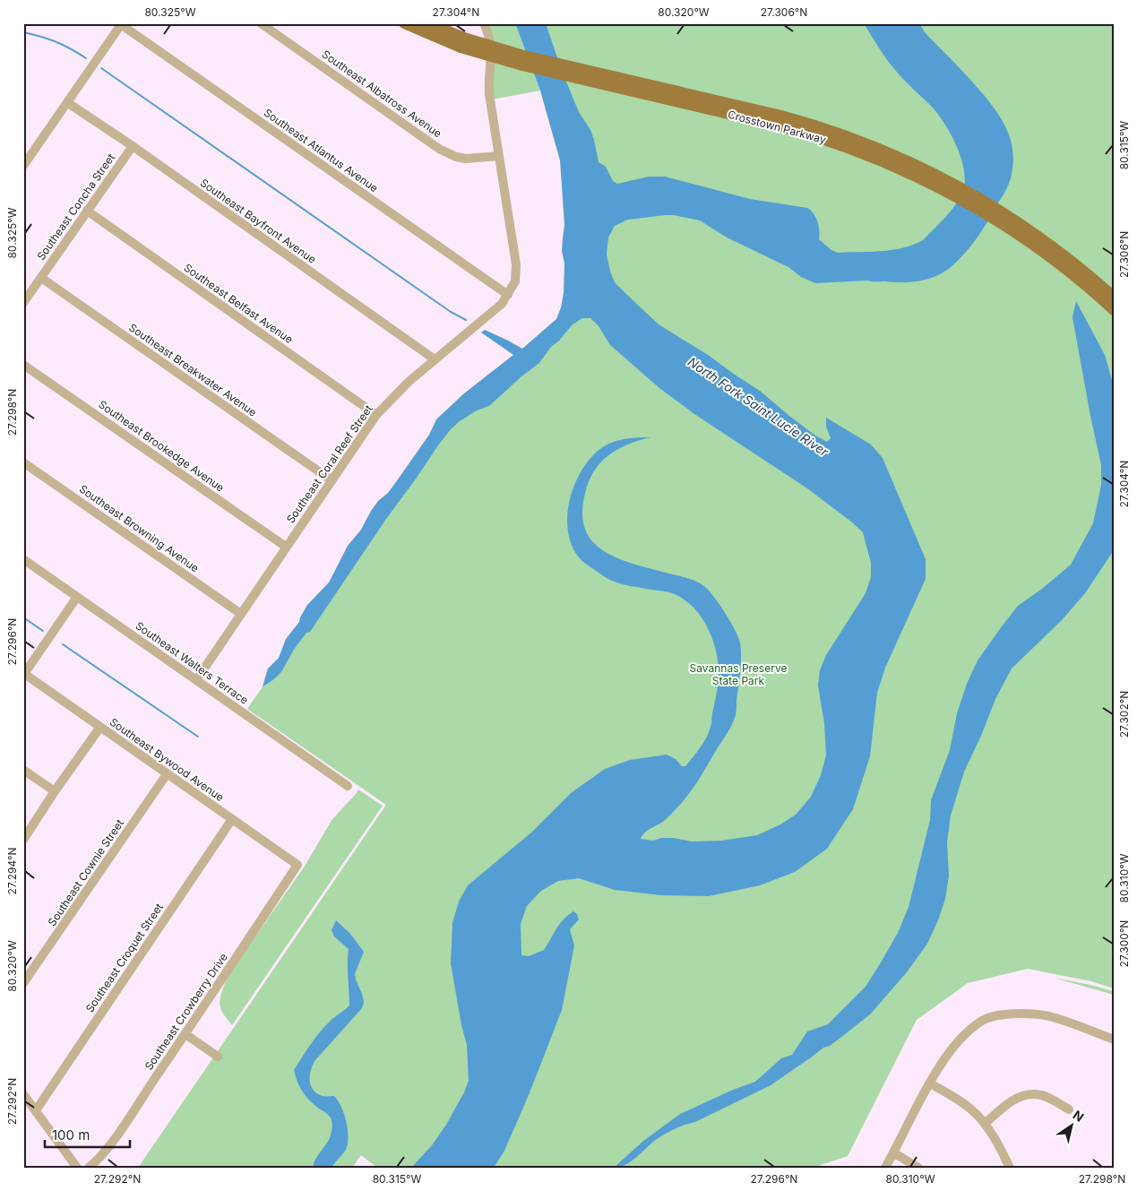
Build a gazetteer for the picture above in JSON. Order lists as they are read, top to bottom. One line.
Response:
{"streets":{"main road":["Crosstown Parkway"],"street":["Southeast Albatross Avenue","Southeast Atlantus Avenue","Southeast Concha Street","Southeast Bayfront Avenue","Southeast Belfast Avenue","Southeast Breakwater Avenue","Southeast Brookedge Avenue","Southeast Coral Reef Street","Southeast Browning Avenue","Southeast Walters Terrace","Southeast Bywood Avenue","Southeast Cownie Street","Southeast Croquet Street","Southeast Crowberry Drive"]},"crossings":[["Southeast Albatross Avenue","Southeast Coral Reef Street"],["Southeast Atlantus Avenue","Southeast Coral Reef Street"],["Southeast Concha Street","Southeast Bayfront Avenue"],["Southeast Concha Street","Southeast Belfast Avenue"],["Southeast Concha Street","Southeast Breakwater Avenue"],["Southeast Bayfront Avenue","Southeast Coral Reef Street"],["Southeast Belfast Avenue","Southeast Coral Reef Street"],["Southeast Breakwater Avenue","Southeast Coral Reef Street"],["Southeast Brookedge Avenue","Southeast Coral Reef Street"],["Southeast Coral Reef Street","Southeast Browning Avenue"],["Southeast Coral Reef Street","Southeast Walters Terrace"],["Southeast Bywood Avenue","Southeast Cownie Street"],["Southeast Bywood Avenue","Southeast Croquet Street"],["Southeast Bywood Avenue","Southeast Crowberry Drive"]],"water":["North Fork Saint Lucie River"],"parks":["Savannas Preserve State Park"],"scale_bar":"100 m","north":"top right","coordinates":["80.325°W","27.304°N","80.320°W","27.306°N","80.315°W","27.298°N","27.296°N","27.302°N","27.294°N","80.310°W","27.300°N","27.292°N"]}
